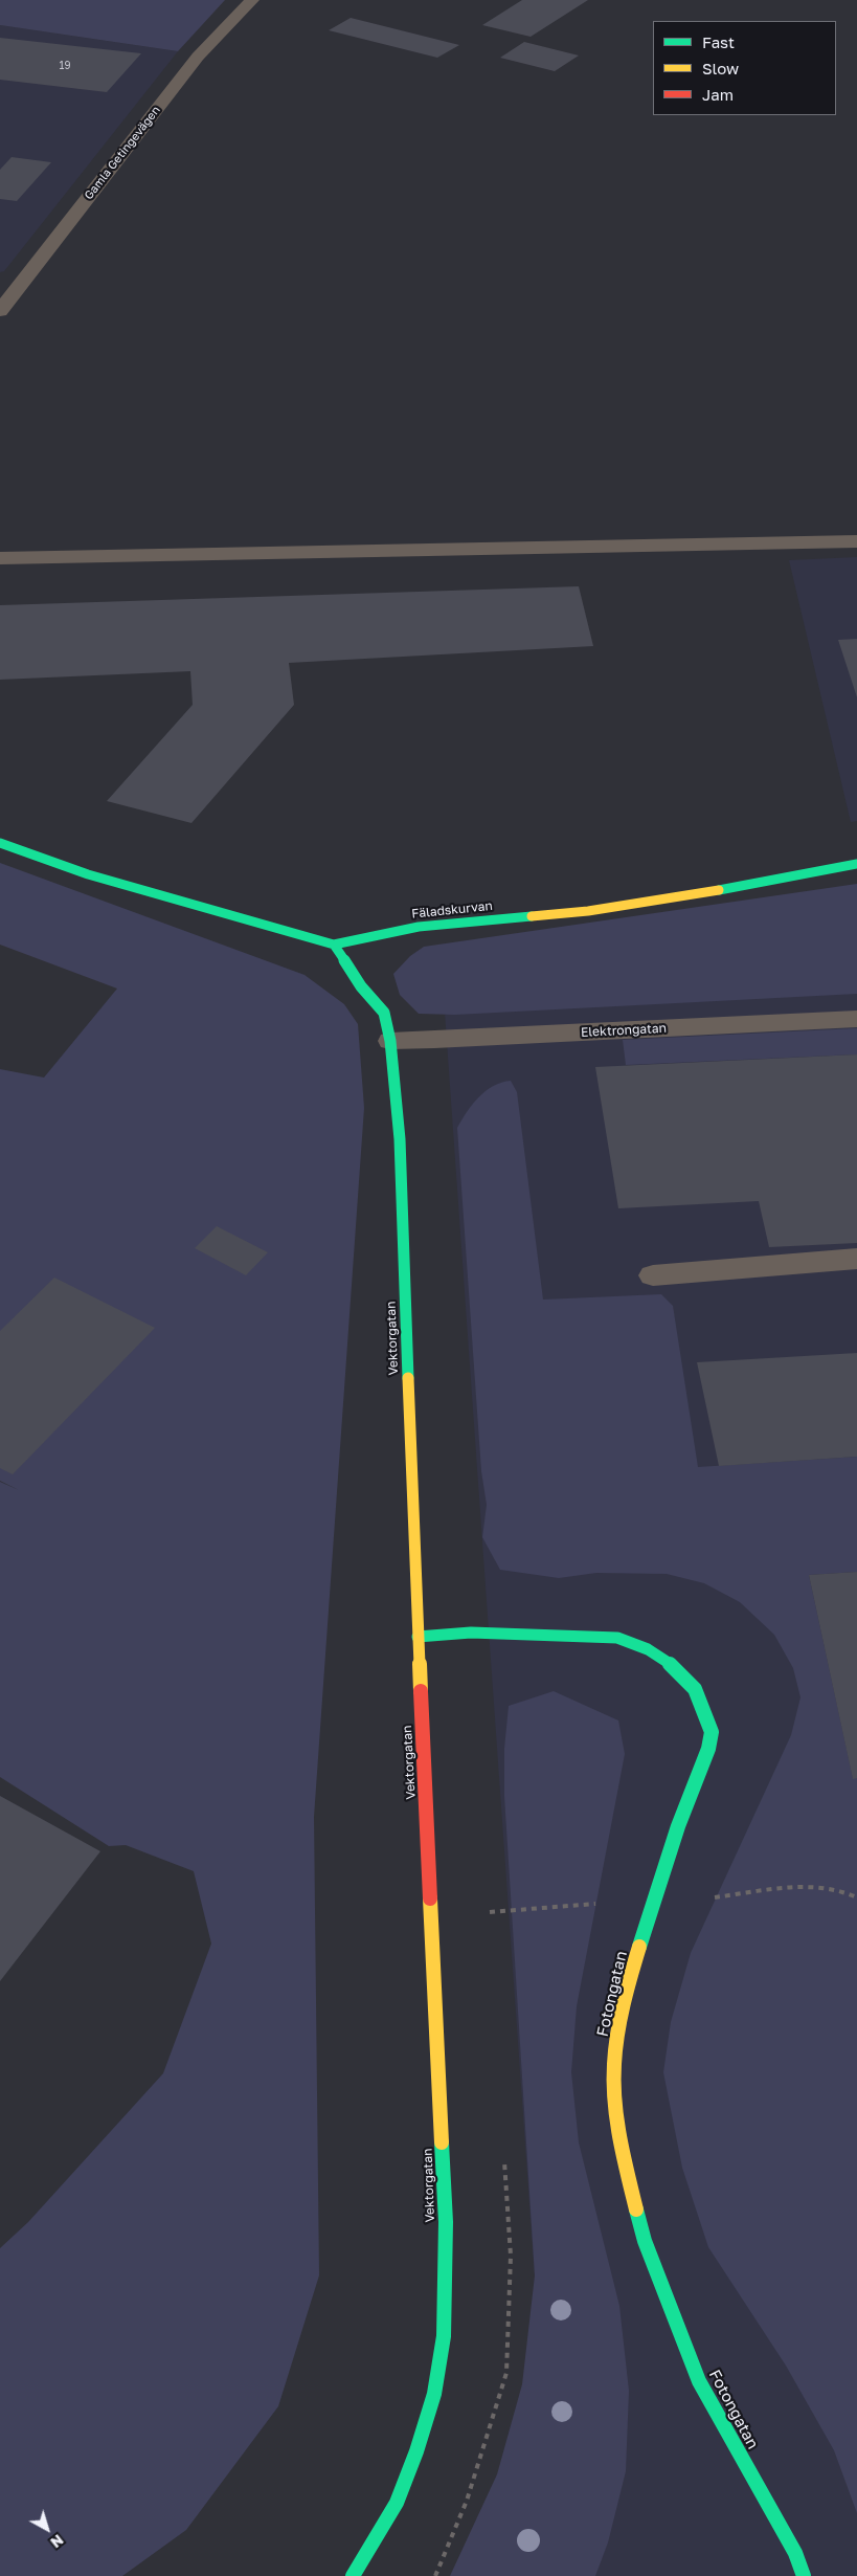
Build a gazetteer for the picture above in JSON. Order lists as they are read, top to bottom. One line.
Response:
{"streets":{"street":["Gamla Getingevägen","Fäladskurvan","Elektrongatan","Vektorgatan","Fotongatan"]},"crossings":[["Fäladskurvan","Vektorgatan"],["Elektrongatan","Vektorgatan"],["Vektorgatan","Fotongatan"]],"house_numbers":["19"],"legend":["Fast","Slow","Jam"],"north":"bottom right"}
